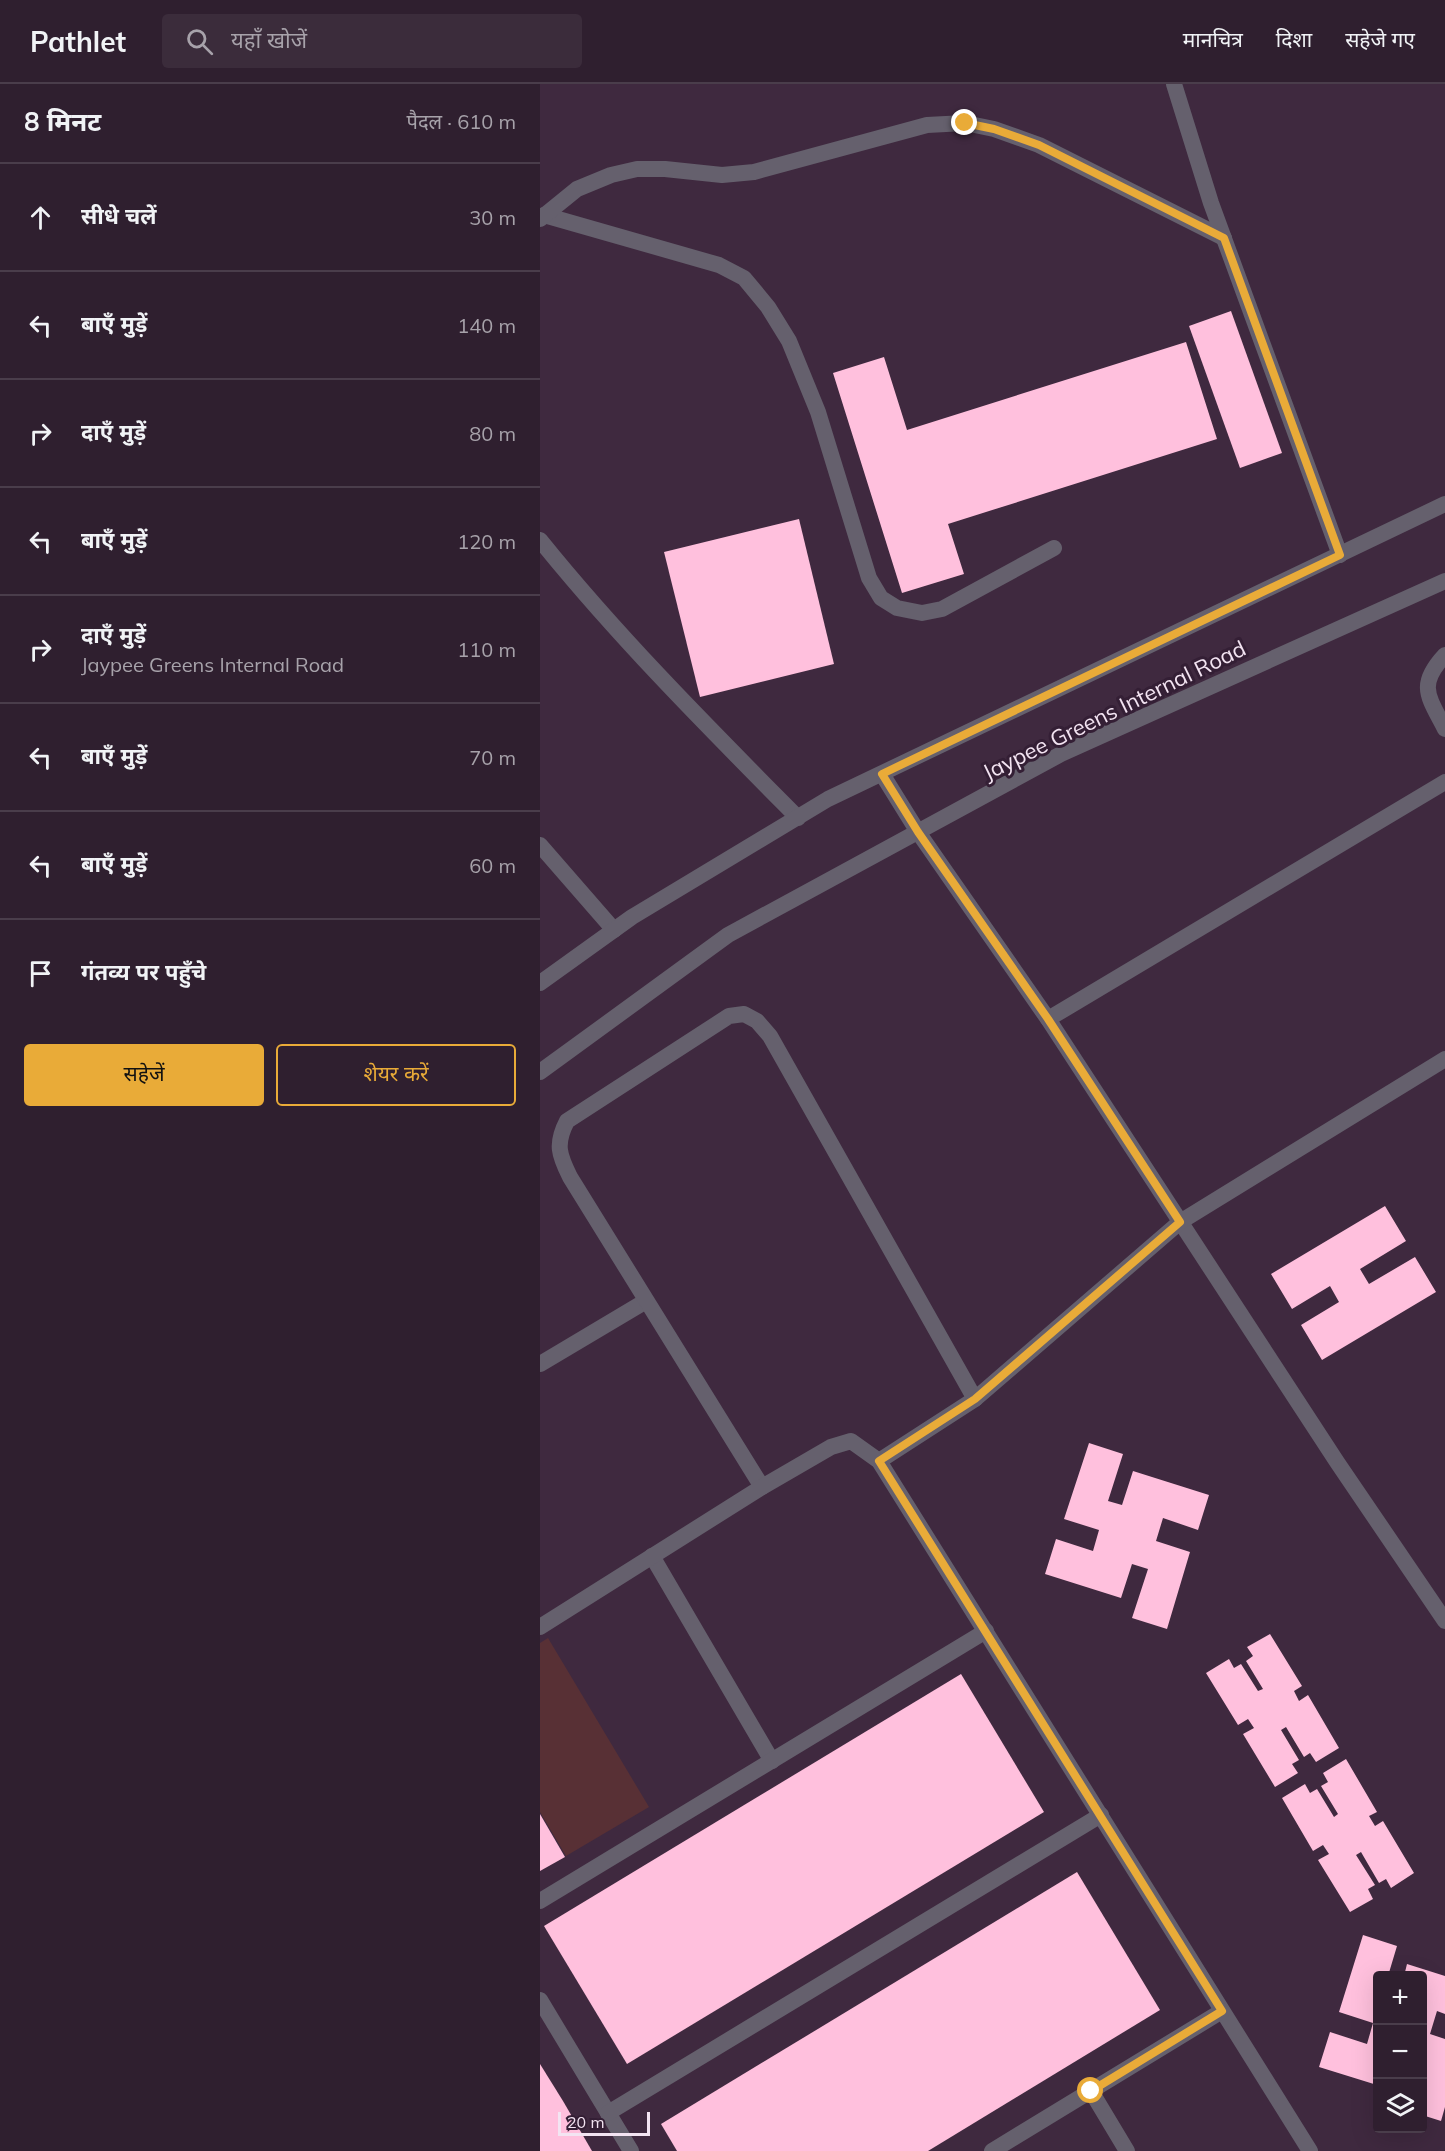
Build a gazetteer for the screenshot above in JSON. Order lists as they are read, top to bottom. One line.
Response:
{"streets":{"street":["Jaypee Greens Internal Road"]},"scale_bar":"20 m","page":{"header":"Pathlet","search":"यहाँ खोजें","nav":["मानचित्र","दिशा","सहेजे गए"],"heading":["8 मिनट","पैदल · 610 m"],"list":[["सीधे चलें","30 m"],["बाएँ मुड़ें","140 m"],["दाएँ मुड़ें","80 m"],["बाएँ मुड़ें","120 m"],["दाएँ मुड़ें","Jaypee Greens Internal Road","110 m"],["बाएँ मुड़ें","70 m"],["बाएँ मुड़ें","60 m"],"गंतव्य पर पहुँचे"],"buttons":["सहेजें","शेयर करें"],"map_buttons":["+","−"],"scale":"20 m"}}
